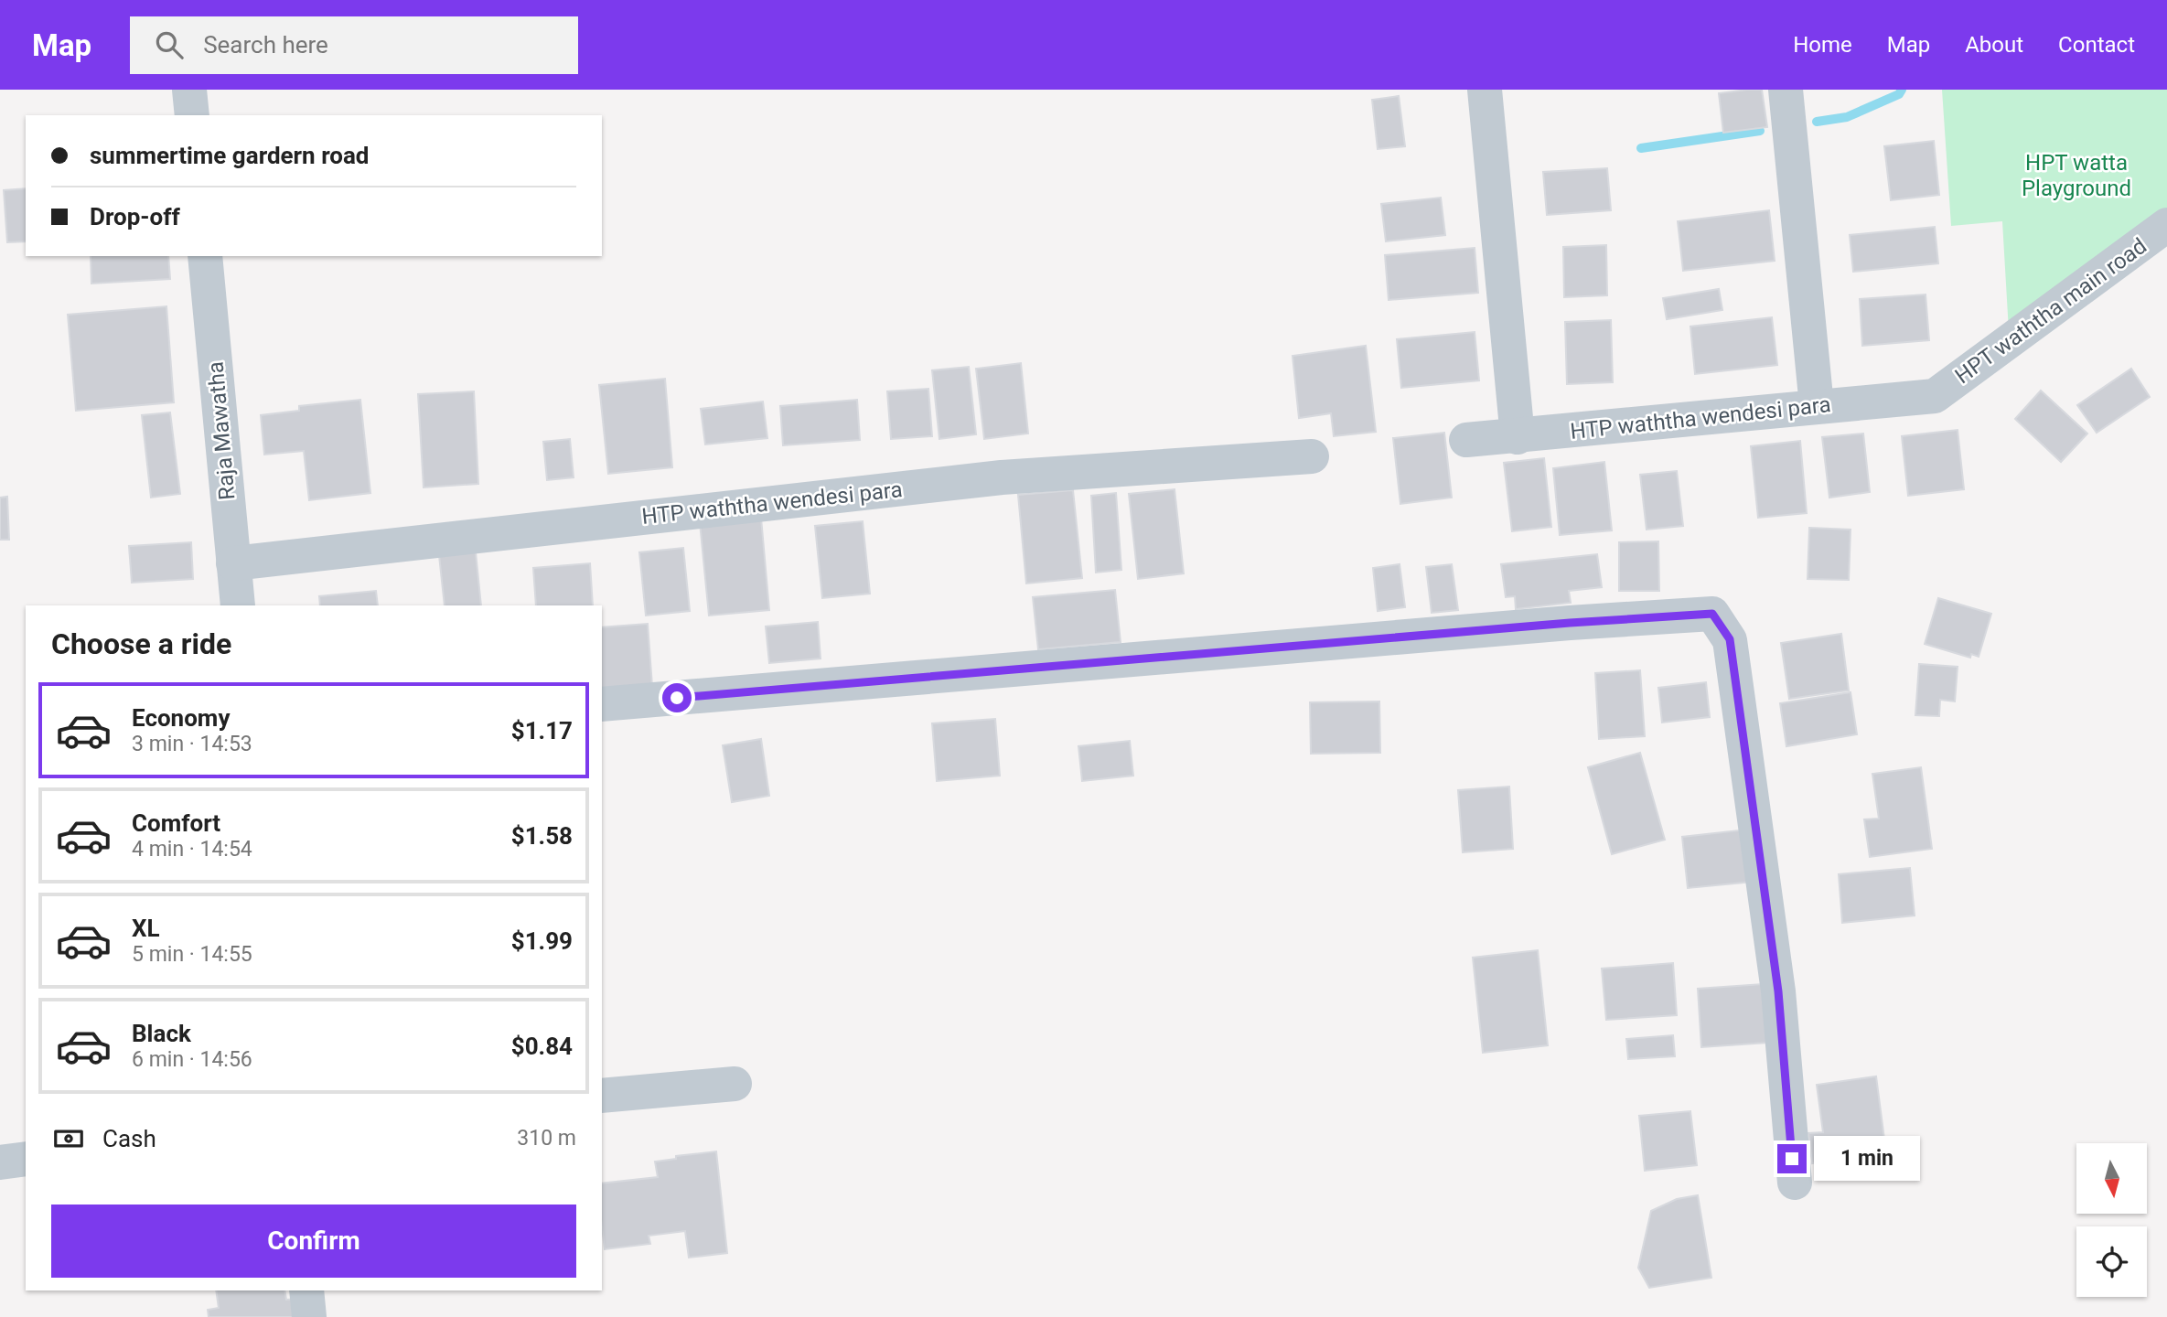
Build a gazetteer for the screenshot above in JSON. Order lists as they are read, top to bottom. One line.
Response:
{"streets":{"street":["HPT waththa main road","HTP waththa wendesi para","Raja Mawatha"]},"crossings":[["HPT waththa main road","HTP waththa wendesi para"],["HTP waththa wendesi para","Raja Mawatha"]],"parks":["HPT watta Playground"],"north":"bottom","page":{"header":"Map","search":"Search here","nav":["Home","Map","About","Contact"],"banner":["summertime gardern road","Drop-off"],"heading":"Choose a ride","list":[{"name":"Economy","note":"3 min · 14:53","value":"$1.17"},{"name":"Comfort","note":"4 min · 14:54","value":"$1.58"},{"name":"XL","note":"5 min · 14:55","value":"$1.99"},{"name":"Black","note":"6 min · 14:56","value":"$0.84"}],"pay":["Cash","310 m"],"bubble":"1 min","buttons":"Confirm"}}
